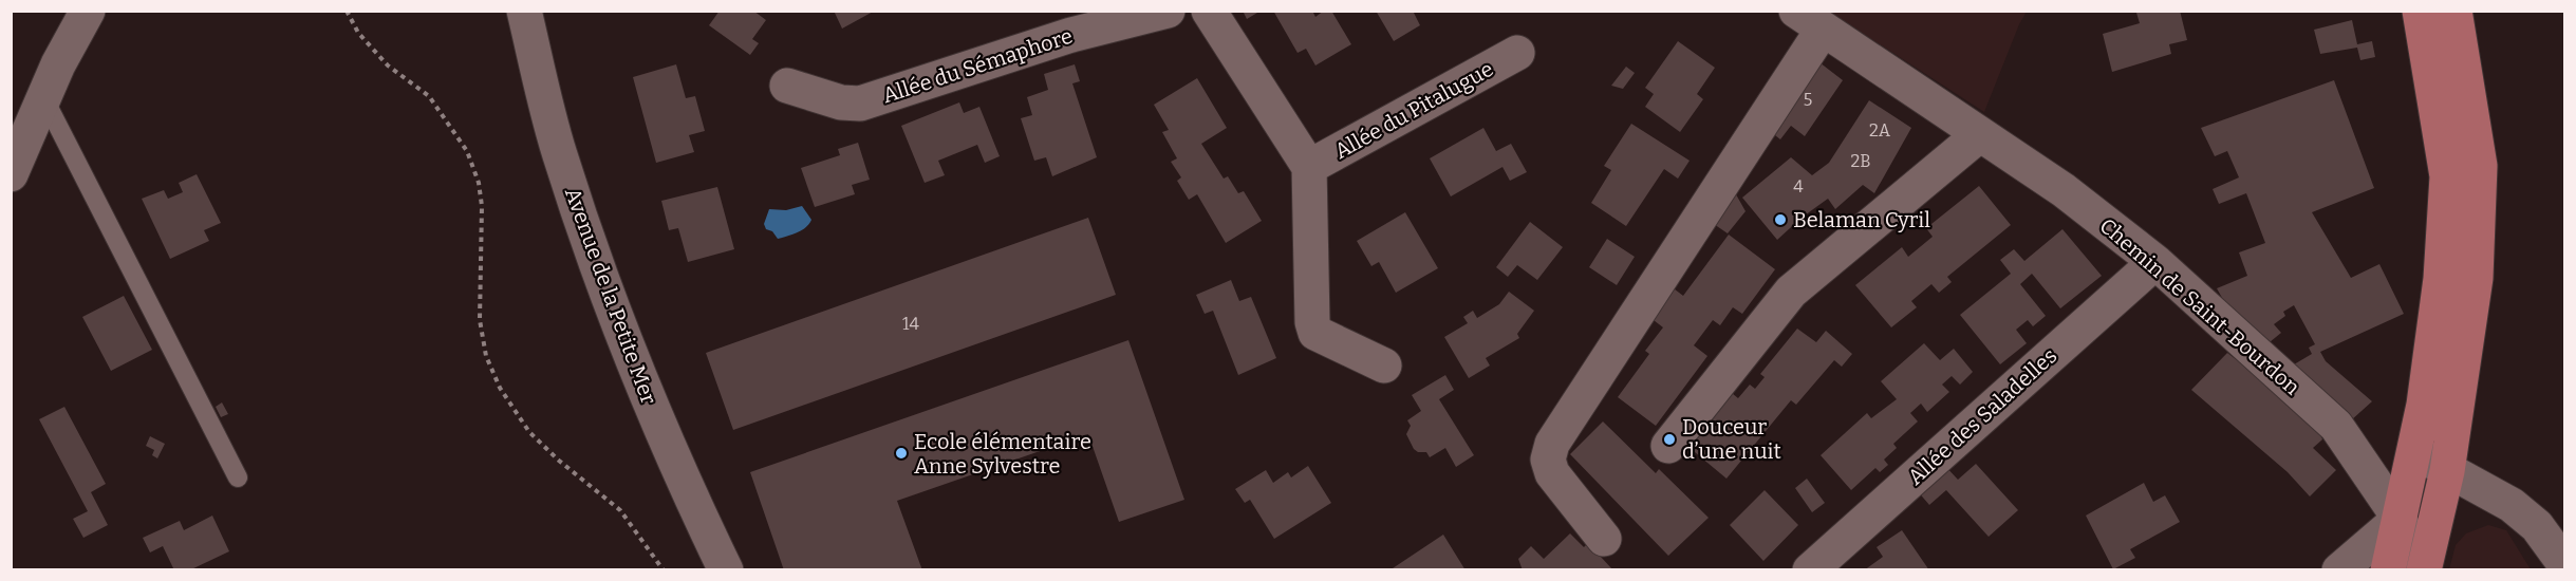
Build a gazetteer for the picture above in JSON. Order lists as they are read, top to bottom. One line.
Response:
{"streets":{"street":["Allée du Sémaphore","Allée du Pitalugue","Avenue de la Petite Mer","Chemin de Saint-Bourdon","Allée des Saladelles"]},"crossings":[["Chemin de Saint-Bourdon","Allée des Saladelles"]],"places":["Belaman Cyril","Douceur d’une nuit","Ecole élémentaire Anne Sylvestre"],"house_numbers":["5","2A","2B","4","14"]}
